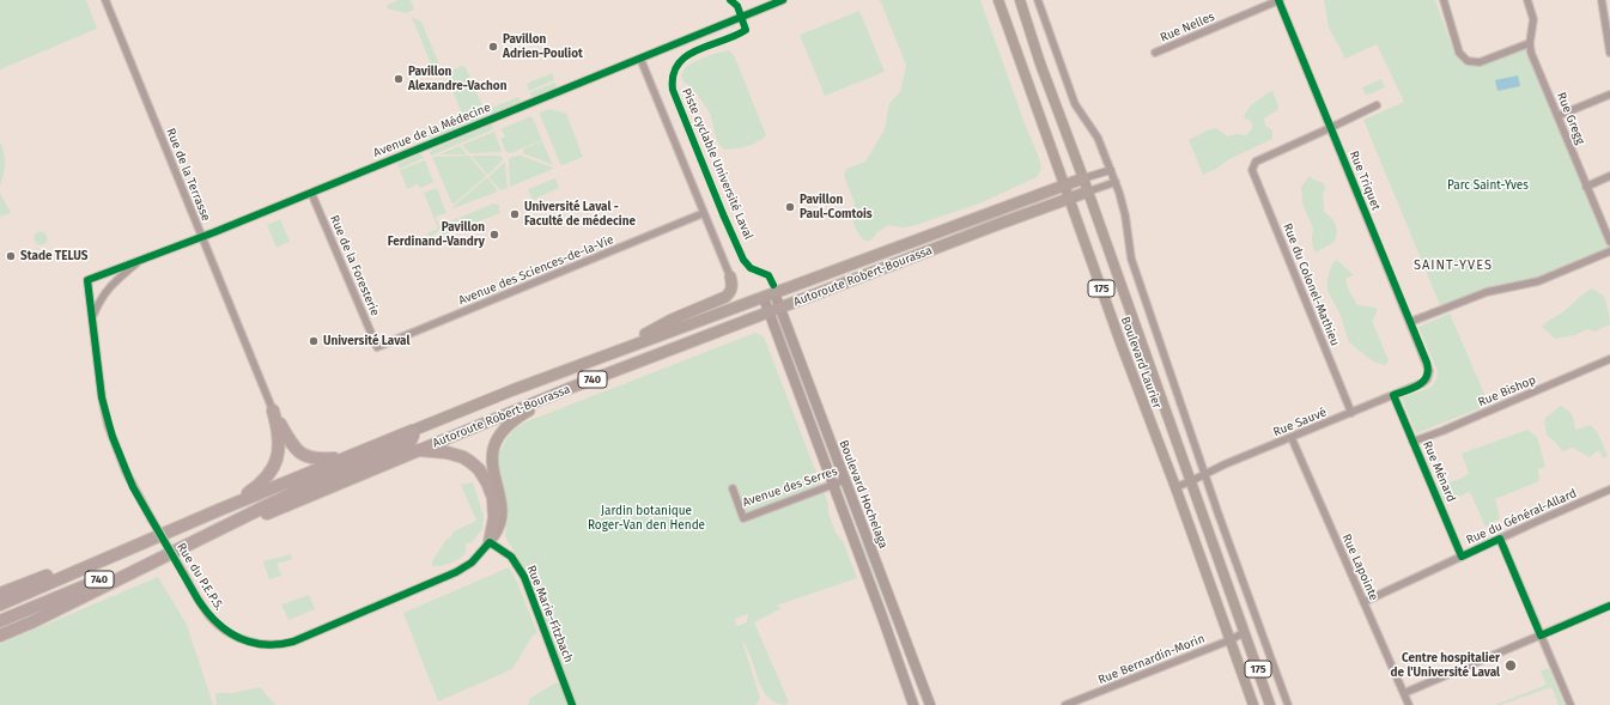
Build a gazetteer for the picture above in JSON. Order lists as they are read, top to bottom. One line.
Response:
{"streets":{"highway":["Autoroute Robert-Bourassa","740"],"main road":["175","Boulevard Laurier","Boulevard Hochelaga"],"street":["Rue Nelles","Rue Gregg","Avenue de la Médecine","Rue de la Terrasse","Rue Triquet","Rue de la Foresterie","Avenue des Sciences-de-la-Vie","Rue du Colonel-Mathieu","Rue Bishop","Rue Sauvé","Rue Ménard","Avenue des Serres","Rue du Général-Allard","Rue Lapointe","Rue du P.E.P.S.","Rue Marie-Fitzbach","Rue Bernardin-Morin"],"cycle path":["Piste cyclable Université Laval"]},"crossings":[["Rue Nelles","Rue Triquet"],["Avenue de la Médecine","Rue de la Terrasse"],["Avenue de la Médecine","Rue de la Foresterie"],["Avenue de la Médecine","Rue du P.E.P.S."],["Rue Triquet","Rue du Colonel-Mathieu"],["Rue Triquet","Rue Sauvé"],["Rue de la Foresterie","Avenue des Sciences-de-la-Vie"],["Autoroute Robert-Bourassa","Boulevard Laurier"],["Autoroute Robert-Bourassa","Boulevard Hochelaga"],["Rue du Colonel-Mathieu","Rue Sauvé"],["Boulevard Laurier","Rue Sauvé"],["Boulevard Laurier","Rue Bernardin-Morin"],["Rue Bishop","Rue Ménard"],["Rue Sauvé","Rue Ménard"],["Rue Sauvé","Rue Lapointe"],["Rue Ménard","Rue du Général-Allard"],["Avenue des Serres","Boulevard Hochelaga"],["Rue du Général-Allard","Rue Lapointe"],["Rue du P.E.P.S.","Rue Marie-Fitzbach"]],"districts":["SAINT-YVES"],"parks":["Parc Saint-Yves","Jardin botanique Roger-Van den Hende"],"places":["Pavillon Adrien-Pouliot","Pavillon Alexandre-Vachon","Pavillon Paul-Comtois","Université Laval - Faculté de médecine","Pavillon Ferdinand-Vandry","Stade TELUS","Université Laval","Centre hospitalier de l'Université Laval"]}
